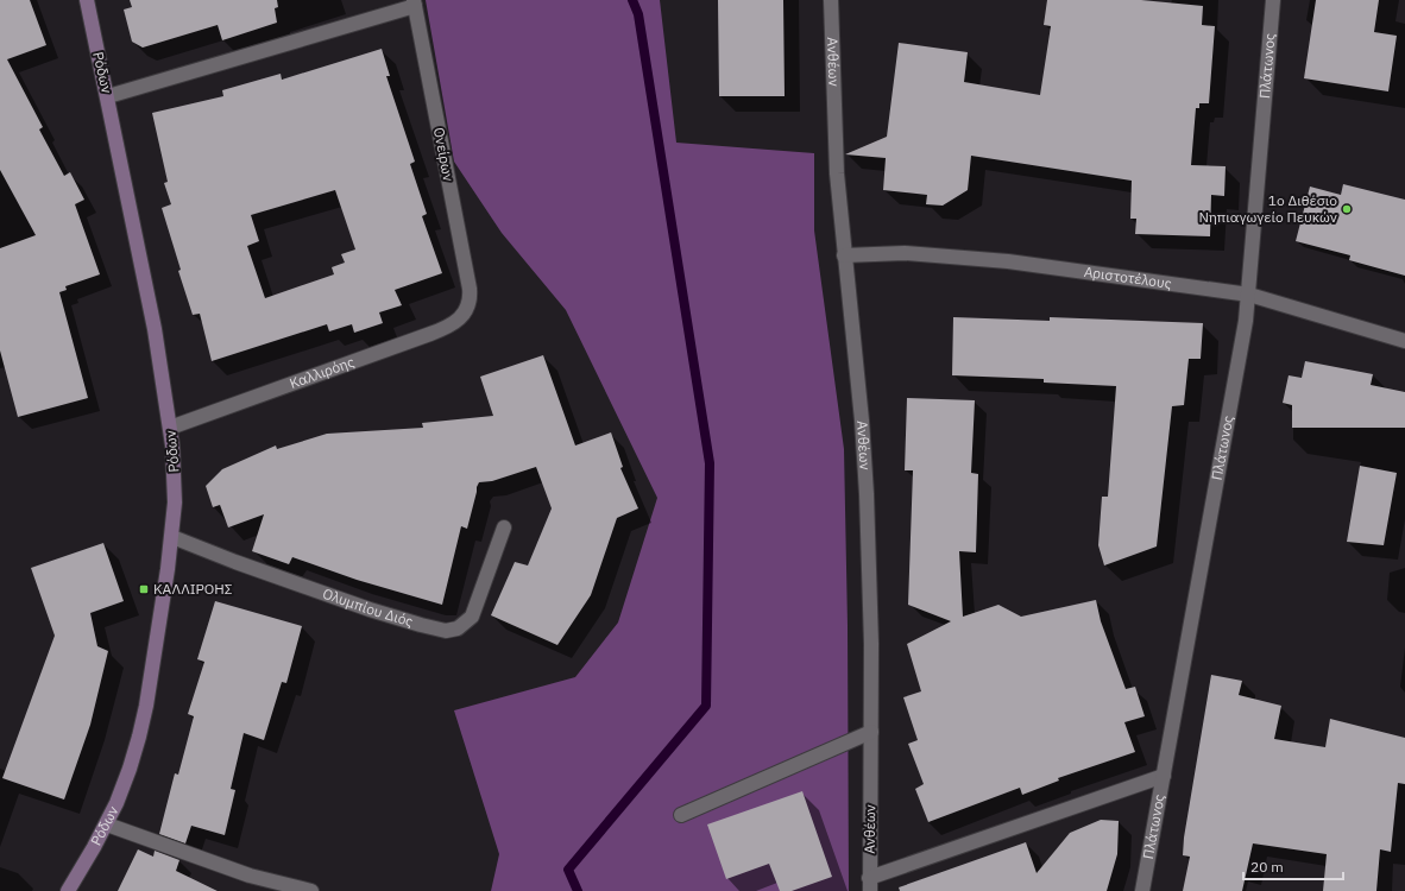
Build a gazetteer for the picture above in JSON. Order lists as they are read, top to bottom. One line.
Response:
{"streets":{"street":["Ανθέων","Πλάτωνος","Ρόδων","Ονείρων","Αριστοτέλους","Καλλιρόης","Ολυμπίου Διός"]},"crossings":[["Ανθέων","Αριστοτέλους"],["Πλάτωνος","Αριστοτέλους"],["Ρόδων","Καλλιρόης"],["Ρόδων","Ολυμπίου Διός"],["Ονείρων","Καλλιρόης"]],"places":{"other":["1ο Διθέσιο Νηπιαγωγείο Πευκών"],"transit":["ΚΑΛΛΙΡΟΗΣ"]},"scale_bar":"20 m"}
